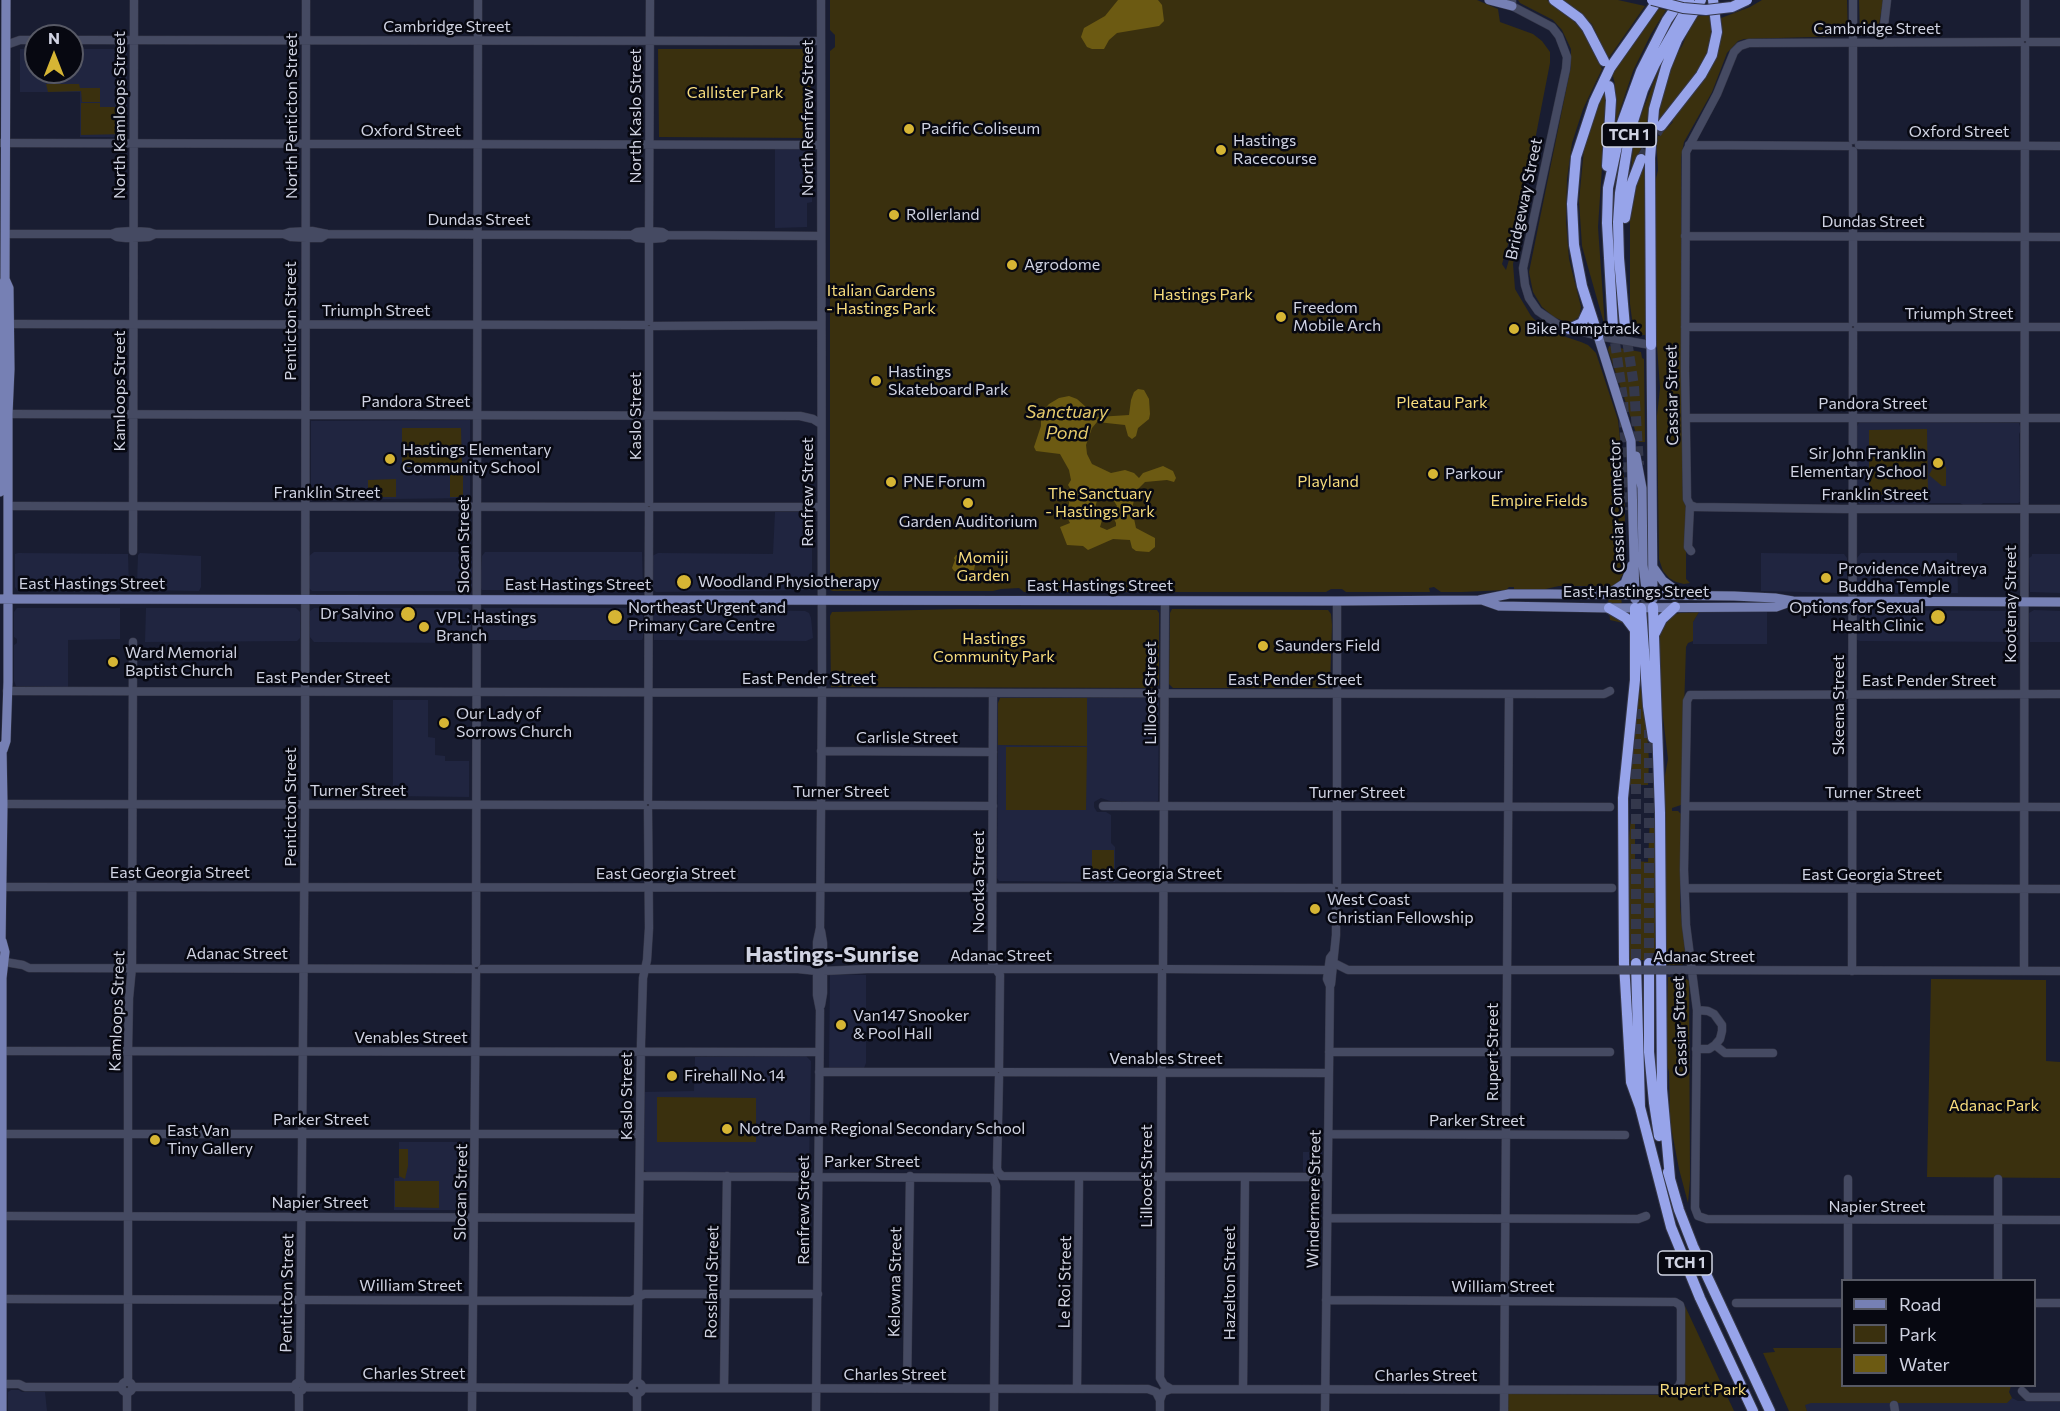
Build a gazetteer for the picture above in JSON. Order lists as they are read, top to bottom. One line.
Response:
{"streets":{"highway":["TCH 1"],"main road":["Cassiar Connector","East Hastings Street"],"street":["Cambridge Street","North Kamloops Street","North Penticton Street","North Kaslo Street","North Renfrew Street","Oxford Street","Bridgeway Street","Dundas Street","Triumph Street","Penticton Street","Kamloops Street","Cassiar Street","Pandora Street","Kaslo Street","Renfrew Street","Franklin Street","Slocan Street","Kootenay Street","East Pender Street","Lillooet Street","Skeena Street","Carlisle Street","Turner Street","East Georgia Street","Nootka Street","Adanac Street","Venables Street","Rupert Street","Parker Street","Windermere Street","Napier Street","Rossland Street","Kelowna Street","Le Roi Street","Hazelton Street","William Street","Charles Street"]},"crossings":[["Cambridge Street","North Kamloops Street"],["Cambridge Street","North Penticton Street"],["Cambridge Street","North Kaslo Street"],["Cambridge Street","North Renfrew Street"],["Cambridge Street","Oxford Street"],["Cambridge Street","Cassiar Street"],["Cambridge Street","Slocan Street"],["Cambridge Street","Kootenay Street"],["Cambridge Street","Skeena Street"],["North Kamloops Street","Oxford Street"],["North Kamloops Street","Dundas Street"],["North Kamloops Street","Kamloops Street"],["North Penticton Street","Oxford Street"],["North Penticton Street","Dundas Street"],["North Penticton Street","Penticton Street"],["North Kaslo Street","Oxford Street"],["North Kaslo Street","Dundas Street"],["North Kaslo Street","Kaslo Street"],["North Renfrew Street","Oxford Street"],["North Renfrew Street","Dundas Street"],["North Renfrew Street","Renfrew Street"],["Oxford Street","Cassiar Street"],["Oxford Street","Slocan Street"],["Oxford Street","Kootenay Street"],["Oxford Street","Skeena Street"],["Bridgeway Street","Cassiar Connector"],["Dundas Street","Penticton Street"],["Dundas Street","Kamloops Street"],["Dundas Street","Cassiar Street"],["Dundas Street","Kaslo Street"],["Dundas Street","Renfrew Street"],["Dundas Street","Slocan Street"],["Dundas Street","Kootenay Street"],["Dundas Street","Skeena Street"],["Triumph Street","Penticton Street"],["Triumph Street","Kamloops Street"],["Triumph Street","Cassiar Street"],["Triumph Street","Kaslo Street"],["Triumph Street","Renfrew Street"],["Triumph Street","Slocan Street"],["Triumph Street","Kootenay Street"],["Triumph Street","Skeena Street"],["Penticton Street","Pandora Street"],["Penticton Street","Franklin Street"],["Penticton Street","East Hastings Street"],["Penticton Street","East Pender Street"],["Penticton Street","Turner Street"],["Penticton Street","East Georgia Street"],["Penticton Street","Adanac Street"],["Penticton Street","Venables Street"],["Penticton Street","Parker Street"],["Penticton Street","Napier Street"],["Penticton Street","William Street"],["Penticton Street","Charles Street"],["Kamloops Street","Pandora Street"],["Kamloops Street","Franklin Street"],["Kamloops Street","East Pender Street"],["Kamloops Street","Turner Street"],["Kamloops Street","East Georgia Street"],["Kamloops Street","Adanac Street"],["Kamloops Street","Venables Street"],["Kamloops Street","Parker Street"],["Kamloops Street","Napier Street"],["Kamloops Street","William Street"],["Kamloops Street","Charles Street"],["Cassiar Street","Pandora Street"],["Cassiar Street","Franklin Street"],["Cassiar Street","East Pender Street"],["Cassiar Street","Turner Street"],["Cassiar Street","East Georgia Street"],["Cassiar Street","Adanac Street"],["Cassiar Street","Napier Street"],["Pandora Street","Kaslo Street"],["Pandora Street","Renfrew Street"],["Pandora Street","Slocan Street"],["Pandora Street","Kootenay Street"],["Pandora Street","Skeena Street"],["Kaslo Street","Franklin Street"],["Kaslo Street","East Hastings Street"],["Kaslo Street","East Pender Street"],["Kaslo Street","Turner Street"],["Kaslo Street","East Georgia Street"],["Kaslo Street","Adanac Street"],["Kaslo Street","Venables Street"],["Kaslo Street","Parker Street"],["Kaslo Street","Napier Street"],["Kaslo Street","William Street"],["Kaslo Street","Charles Street"],["Renfrew Street","Franklin Street"],["Renfrew Street","East Hastings Street"],["Renfrew Street","East Pender Street"],["Renfrew Street","Carlisle Street"],["Renfrew Street","Turner Street"],["Renfrew Street","East Georgia Street"],["Renfrew Street","Adanac Street"],["Renfrew Street","Venables Street"],["Renfrew Street","Parker Street"],["Renfrew Street","William Street"],["Renfrew Street","Charles Street"],["Franklin Street","Slocan Street"],["Franklin Street","Kootenay Street"],["Franklin Street","Skeena Street"],["Cassiar Connector","East Hastings Street"],["Slocan Street","East Hastings Street"],["Slocan Street","East Pender Street"],["Slocan Street","Turner Street"],["Slocan Street","East Georgia Street"],["Slocan Street","Adanac Street"],["Slocan Street","Venables Street"],["Slocan Street","Parker Street"],["Slocan Street","Napier Street"],["Slocan Street","William Street"],["Slocan Street","Charles Street"],["East Hastings Street","Kootenay Street"],["East Hastings Street","Lillooet Street"],["East Hastings Street","Skeena Street"],["East Hastings Street","Windermere Street"],["Kootenay Street","East Pender Street"],["Kootenay Street","Turner Street"],["Kootenay Street","East Georgia Street"],["Kootenay Street","Adanac Street"],["East Pender Street","Lillooet Street"],["East Pender Street","Skeena Street"],["East Pender Street","Nootka Street"],["East Pender Street","Rupert Street"],["East Pender Street","Windermere Street"],["Lillooet Street","Turner Street"],["Lillooet Street","East Georgia Street"],["Lillooet Street","Adanac Street"],["Lillooet Street","Venables Street"],["Lillooet Street","Parker Street"],["Lillooet Street","Charles Street"],["Skeena Street","Turner Street"],["Skeena Street","East Georgia Street"],["Skeena Street","Adanac Street"],["Carlisle Street","Nootka Street"],["Turner Street","Nootka Street"],["Turner Street","Rupert Street"],["Turner Street","Windermere Street"],["East Georgia Street","Nootka Street"],["East Georgia Street","Rupert Street"],["East Georgia Street","Windermere Street"],["Nootka Street","Adanac Street"],["Nootka Street","Venables Street"],["Nootka Street","Parker Street"],["Nootka Street","Charles Street"],["Adanac Street","Rupert Street"],["Adanac Street","Windermere Street"],["Venables Street","Windermere Street"],["Rupert Street","Parker Street"],["Rupert Street","William Street"],["Rupert Street","Charles Street"],["Parker Street","Windermere Street"],["Parker Street","Rossland Street"],["Parker Street","Kelowna Street"],["Parker Street","Le Roi Street"],["Parker Street","Hazelton Street"],["Windermere Street","William Street"],["Windermere Street","Charles Street"],["Rossland Street","William Street"],["Rossland Street","Charles Street"],["Kelowna Street","Charles Street"],["Le Roi Street","Charles Street"],["Hazelton Street","Charles Street"],["William Street","Charles Street"]],"districts":["Hastings-Sunrise"],"water":["Sanctuary Pond"],"parks":["Callister Park","Italian Gardens - Hastings Park","Hastings Park","Pleatau Park","Playland","The Sanctuary - Hastings Park","Empire Fields","Momiji Garden","Hastings Community Park","Adanac Park","Rupert Park"],"places":["Pacific Coliseum","Hastings Racecourse","Rollerland","Agrodome","Freedom Mobile Arch","Bike Pumptrack","Hastings Skateboard Park","Hastings Elementary Community School","Sir John Franklin Elementary School","Parkour","PNE Forum","Garden Auditorium","Providence Maitreya Buddha Temple","Woodland Physiotherapy","Dr Salvino","Northeast Urgent and Primary Care Centre","Options for Sexual Health Clinic","VPL: Hastings Branch","Saunders Field","Ward Memorial Baptist Church","Our Lady of Sorrows Church","West Coast Christian Fellowship","Van147 Snooker & Pool Hall","Firehall No. 14","Notre Dame Regional Secondary School","East Van Tiny Gallery"],"legend":["Road","Park","Water"],"north":"top"}
